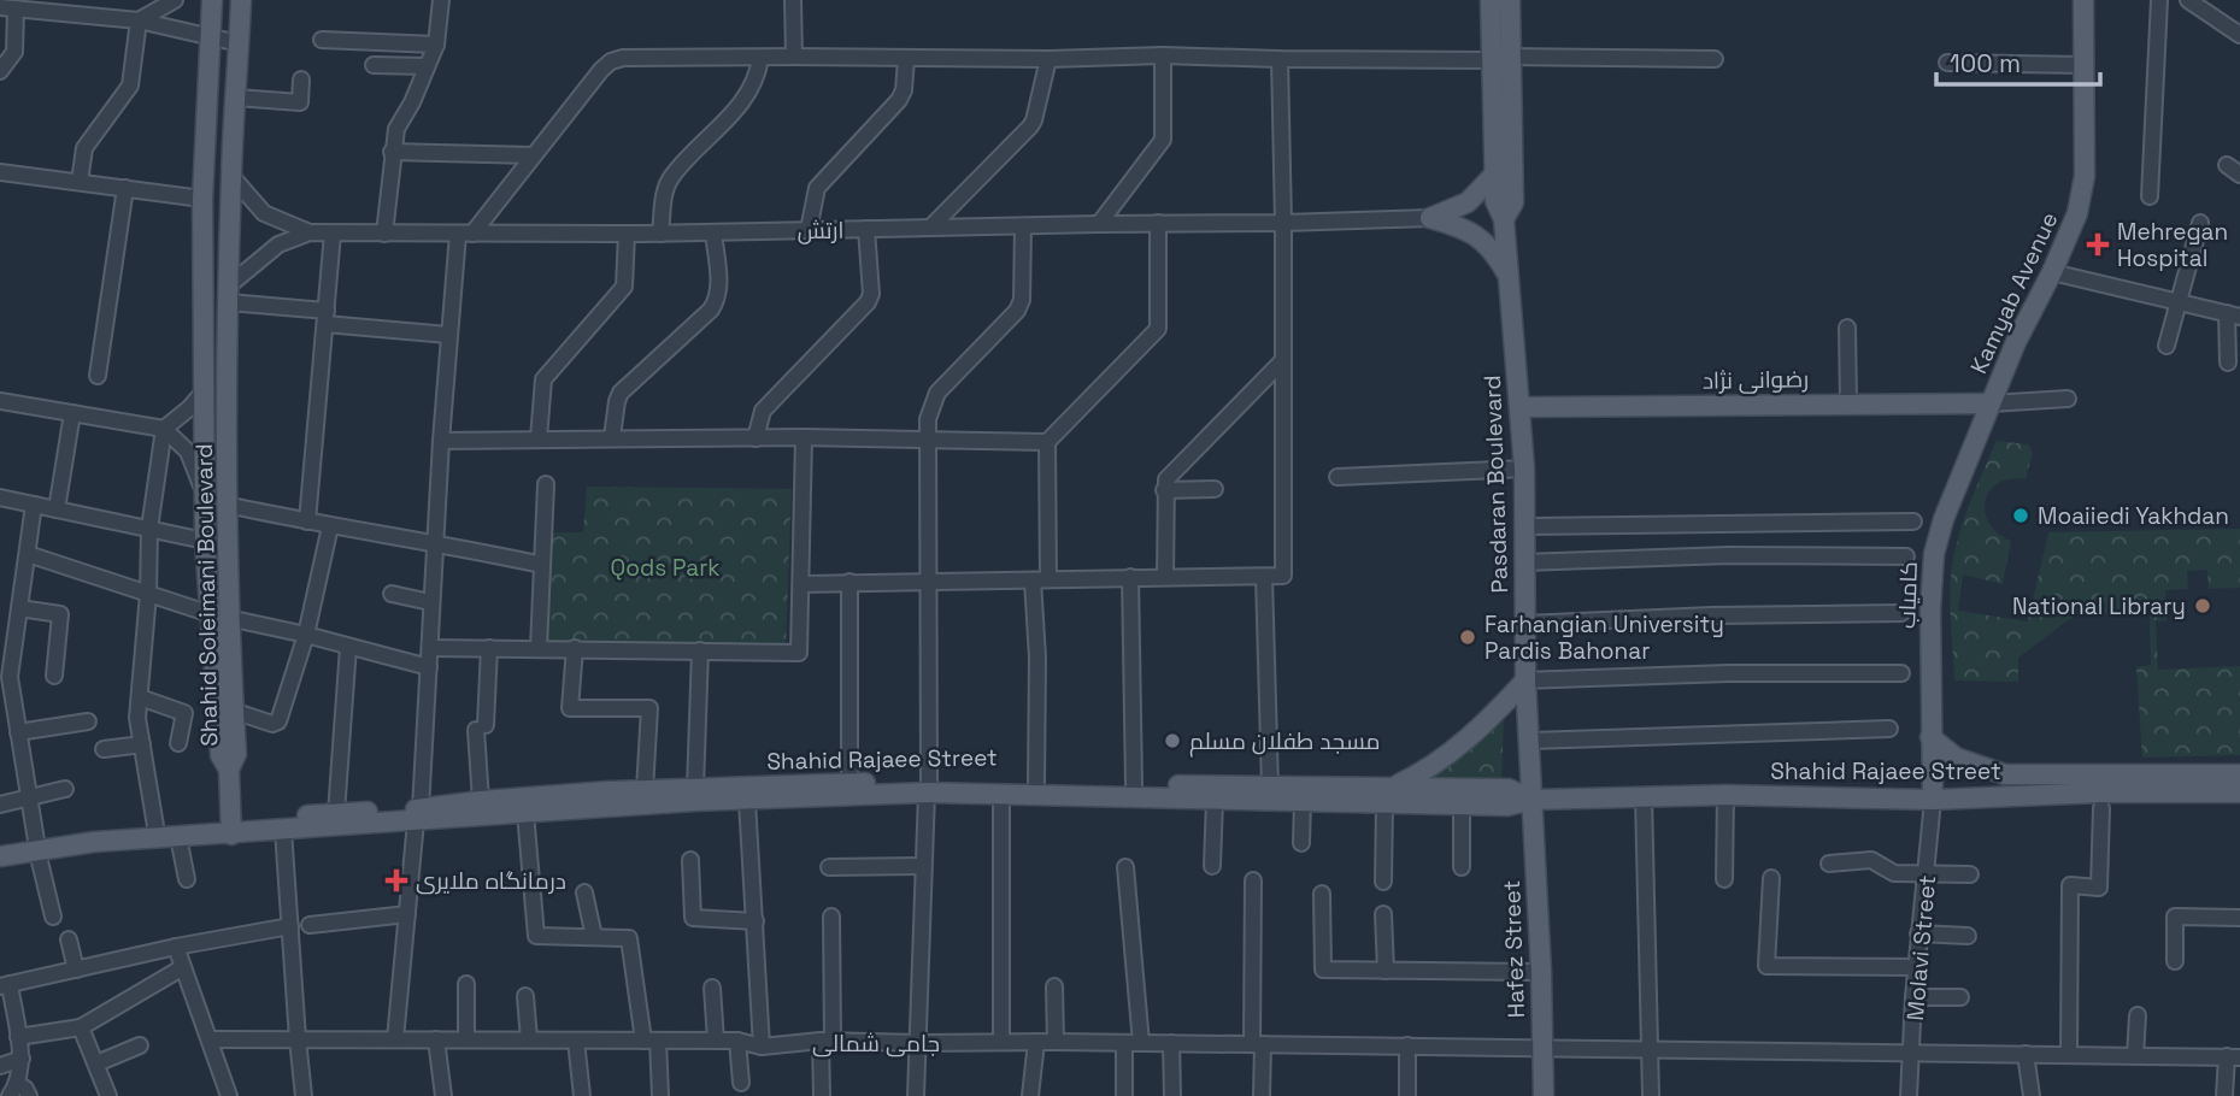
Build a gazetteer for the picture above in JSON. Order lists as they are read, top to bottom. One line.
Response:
{"streets":{"main road":["Kamyab Avenue","رضوانی نژاد","Pasdaran Boulevard","Shahid Soleimani Boulevard","کامیاب","Shahid Rajaee Street","Hafez Street"],"street":["ارتش","Molavi Street","جامی شمالی"]},"crossings":[["ارتش","Shahid Soleimani Boulevard"],["Kamyab Avenue","رضوانی نژاد"],["Kamyab Avenue","کامیاب"],["رضوانی نژاد","Pasdaran Boulevard"],["رضوانی نژاد","کامیاب"],["Pasdaran Boulevard","Shahid Rajaee Street"],["Pasdaran Boulevard","Hafez Street"],["کامیاب","Shahid Rajaee Street"],["کامیاب","Molavi Street"],["Shahid Rajaee Street","Molavi Street"],["Shahid Rajaee Street","Hafez Street"],["Molavi Street","جامی شمالی"],["Hafez Street","جامی شمالی"]],"parks":["Qods Park"],"places":{"health":["Mehregan Hospital","درمانگاه ملایری"],"other":["Moaiiedi Yakhdan","National Library","Farhangian University Pardis Bahonar","مسجد طفلان مسلم"]},"scale_bar":"100 m"}
